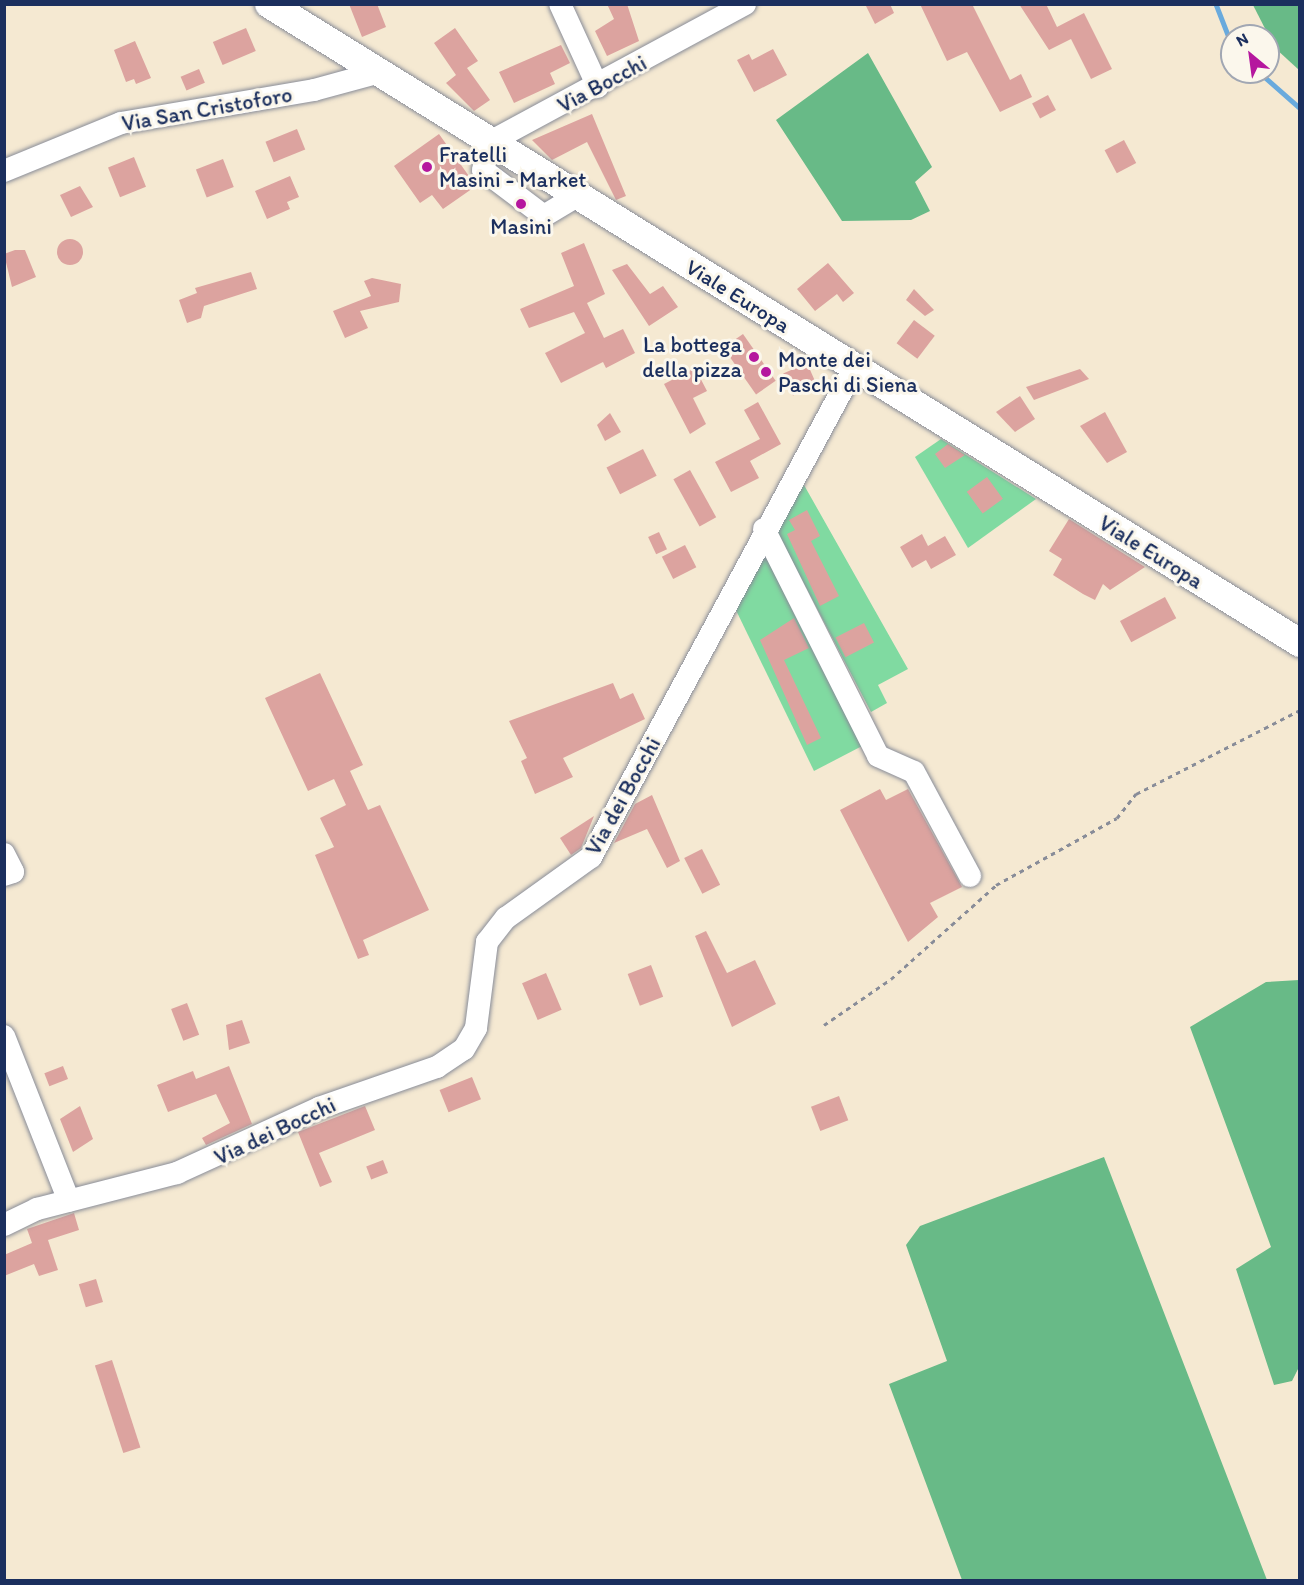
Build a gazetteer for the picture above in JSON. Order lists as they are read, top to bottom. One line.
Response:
{"streets":{"main road":["Viale Europa"],"street":["Via Bocchi","Via San Cristoforo","Via dei Bocchi"]},"crossings":[["Via Bocchi","Viale Europa"],["Via San Cristoforo","Viale Europa"],["Viale Europa","Via dei Bocchi"]],"places":["Fratelli Masini - Market","Masini","La bottega della pizza","Monte dei Paschi di Siena"],"north":"top left"}
